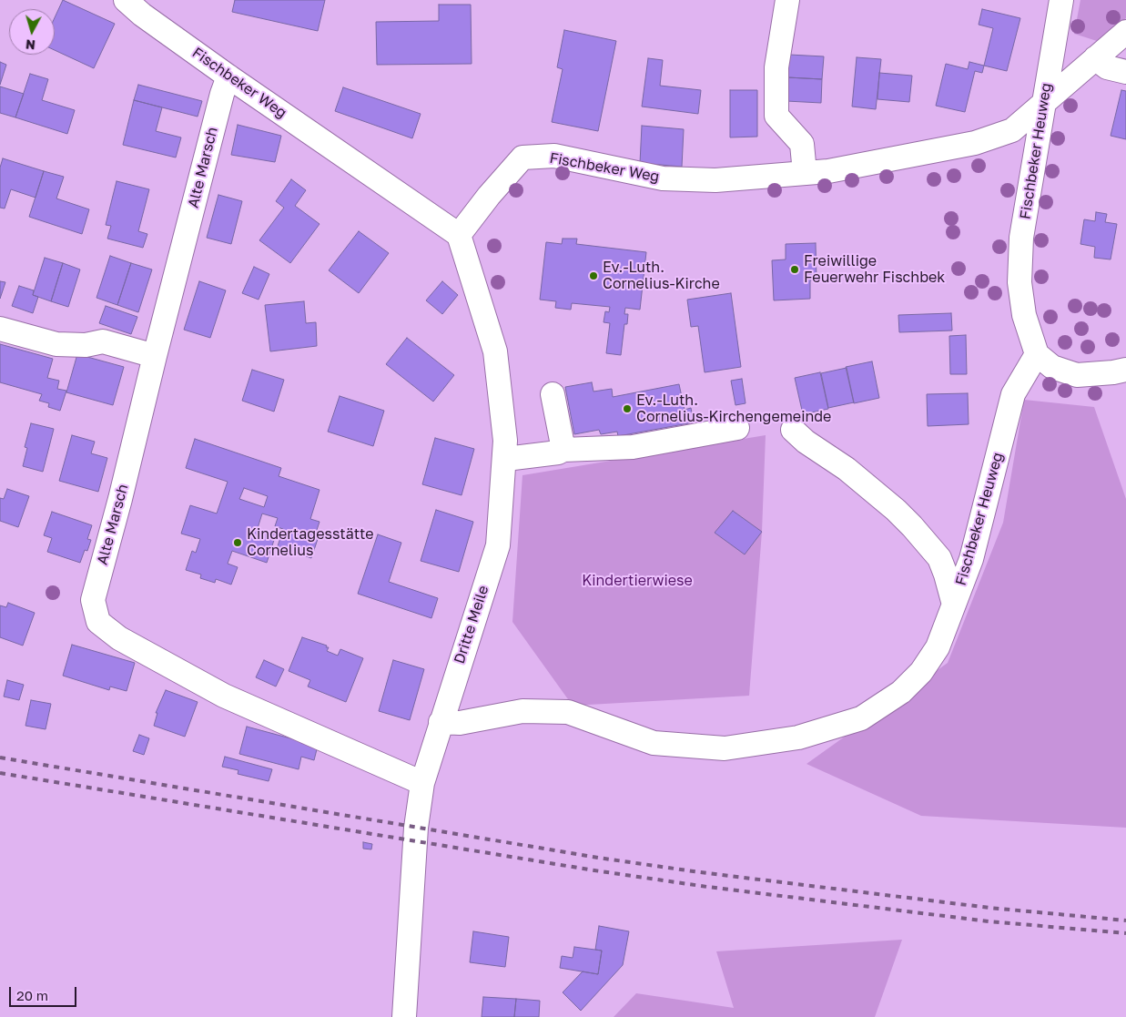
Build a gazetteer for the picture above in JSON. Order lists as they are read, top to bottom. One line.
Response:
{"streets":{"street":["Fischbeker Weg","Fischbeker Heuweg","Alte Marsch","Dritte Meile"]},"crossings":[["Fischbeker Weg","Fischbeker Heuweg"],["Fischbeker Weg","Alte Marsch"],["Fischbeker Weg","Dritte Meile"],["Fischbeker Heuweg","Dritte Meile"],["Alte Marsch","Dritte Meile"]],"parks":["Kindertierwiese"],"places":["Freiwillige Feuerwehr Fischbek","Ev.-Luth. Cornelius-Kirche","Ev.-Luth. Cornelius-Kirchengemeinde","Kindertagesstätte Cornelius"],"scale_bar":"20 m","north":"bottom"}
